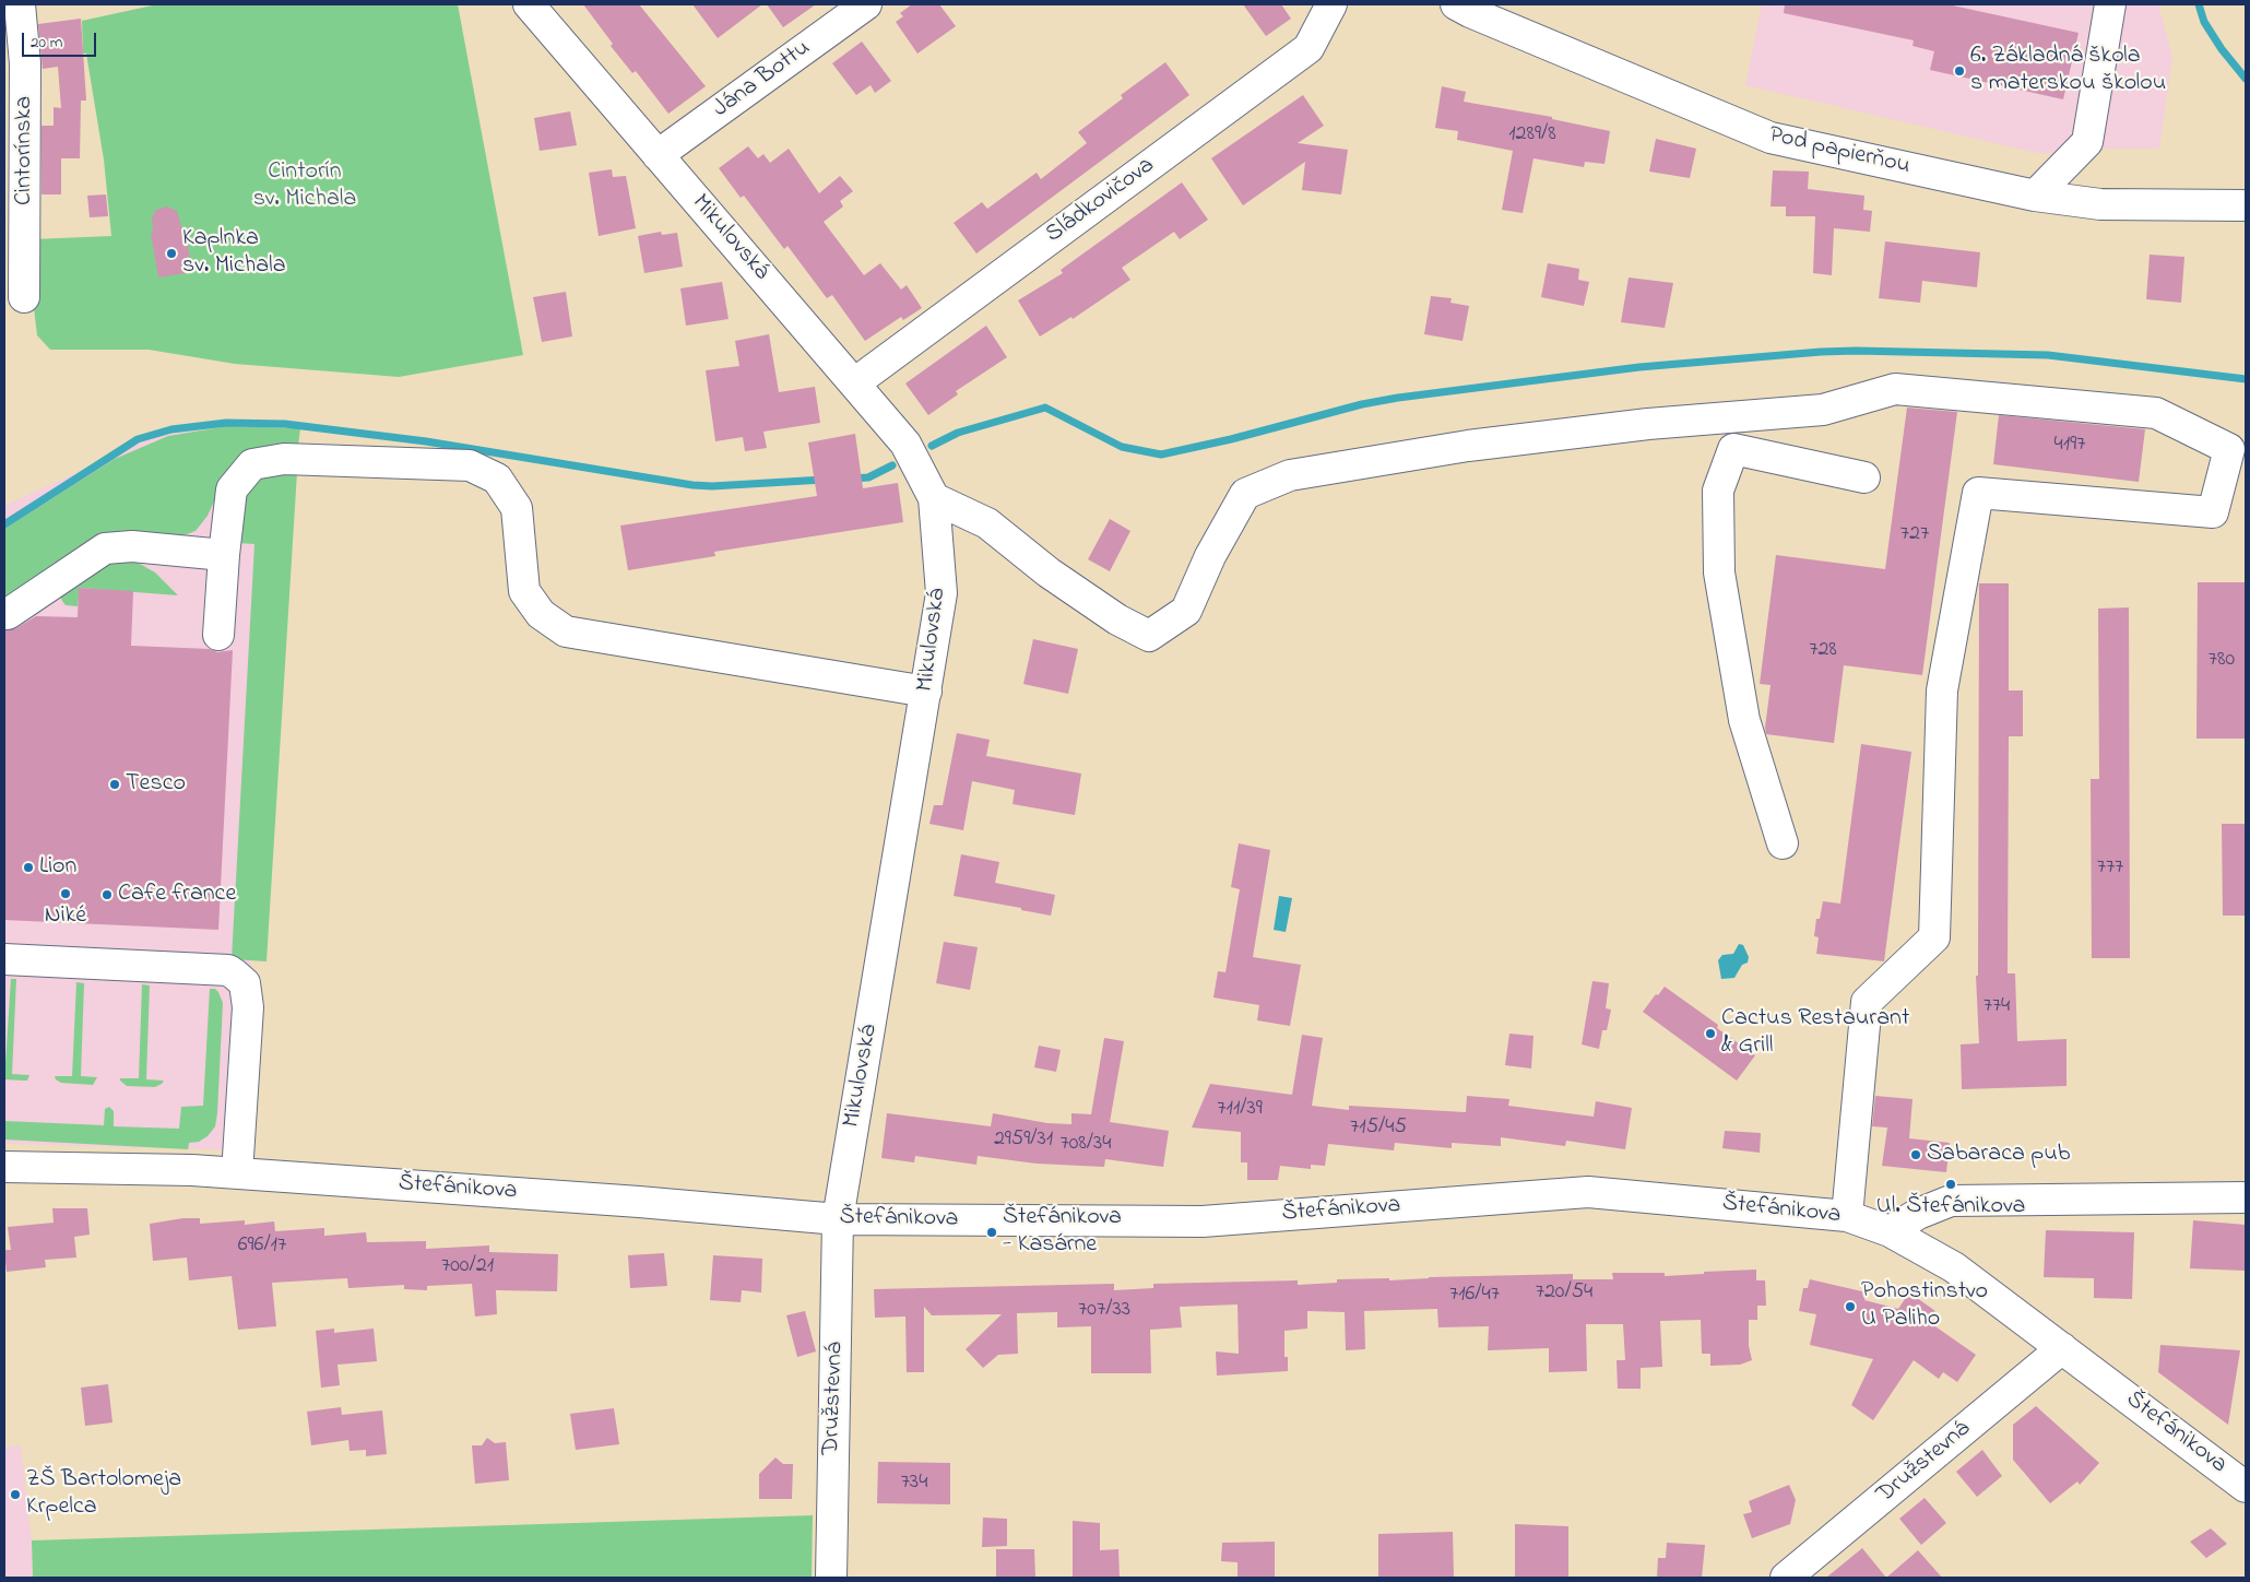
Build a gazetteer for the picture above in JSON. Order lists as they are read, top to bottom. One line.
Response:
{"streets":{"street":["Jána Bottu","Cintorínska","Pod papierňou","Sládkovičova","Mikulovská","Štefánikova","Družstevná"]},"crossings":[["Jána Bottu","Mikulovská"],["Sládkovičova","Mikulovská"],["Mikulovská","Štefánikova"],["Mikulovská","Družstevná"],["Štefánikova","Družstevná"]],"parks":["Cintorín sv. Michala"],"places":["6. Základná škola s materskou školou","Kaplnka sv. Michala","Tesco","Lion","Niké","Cafe france","Cactus Restaurant & Grill","Sabaraca pub","Ul. Štefánikova","Štefánikova - Kasárne","Pohostinstvo U Paliho","ZŠ Bartolomeja Krpelca"],"house_numbers":["1289/8","4197","727","728","780","777","774","711/39","715/45","2959/31","708/34","696/17","700/21","720/54","716/47","707/33","734"],"scale_bar":"20 m"}
